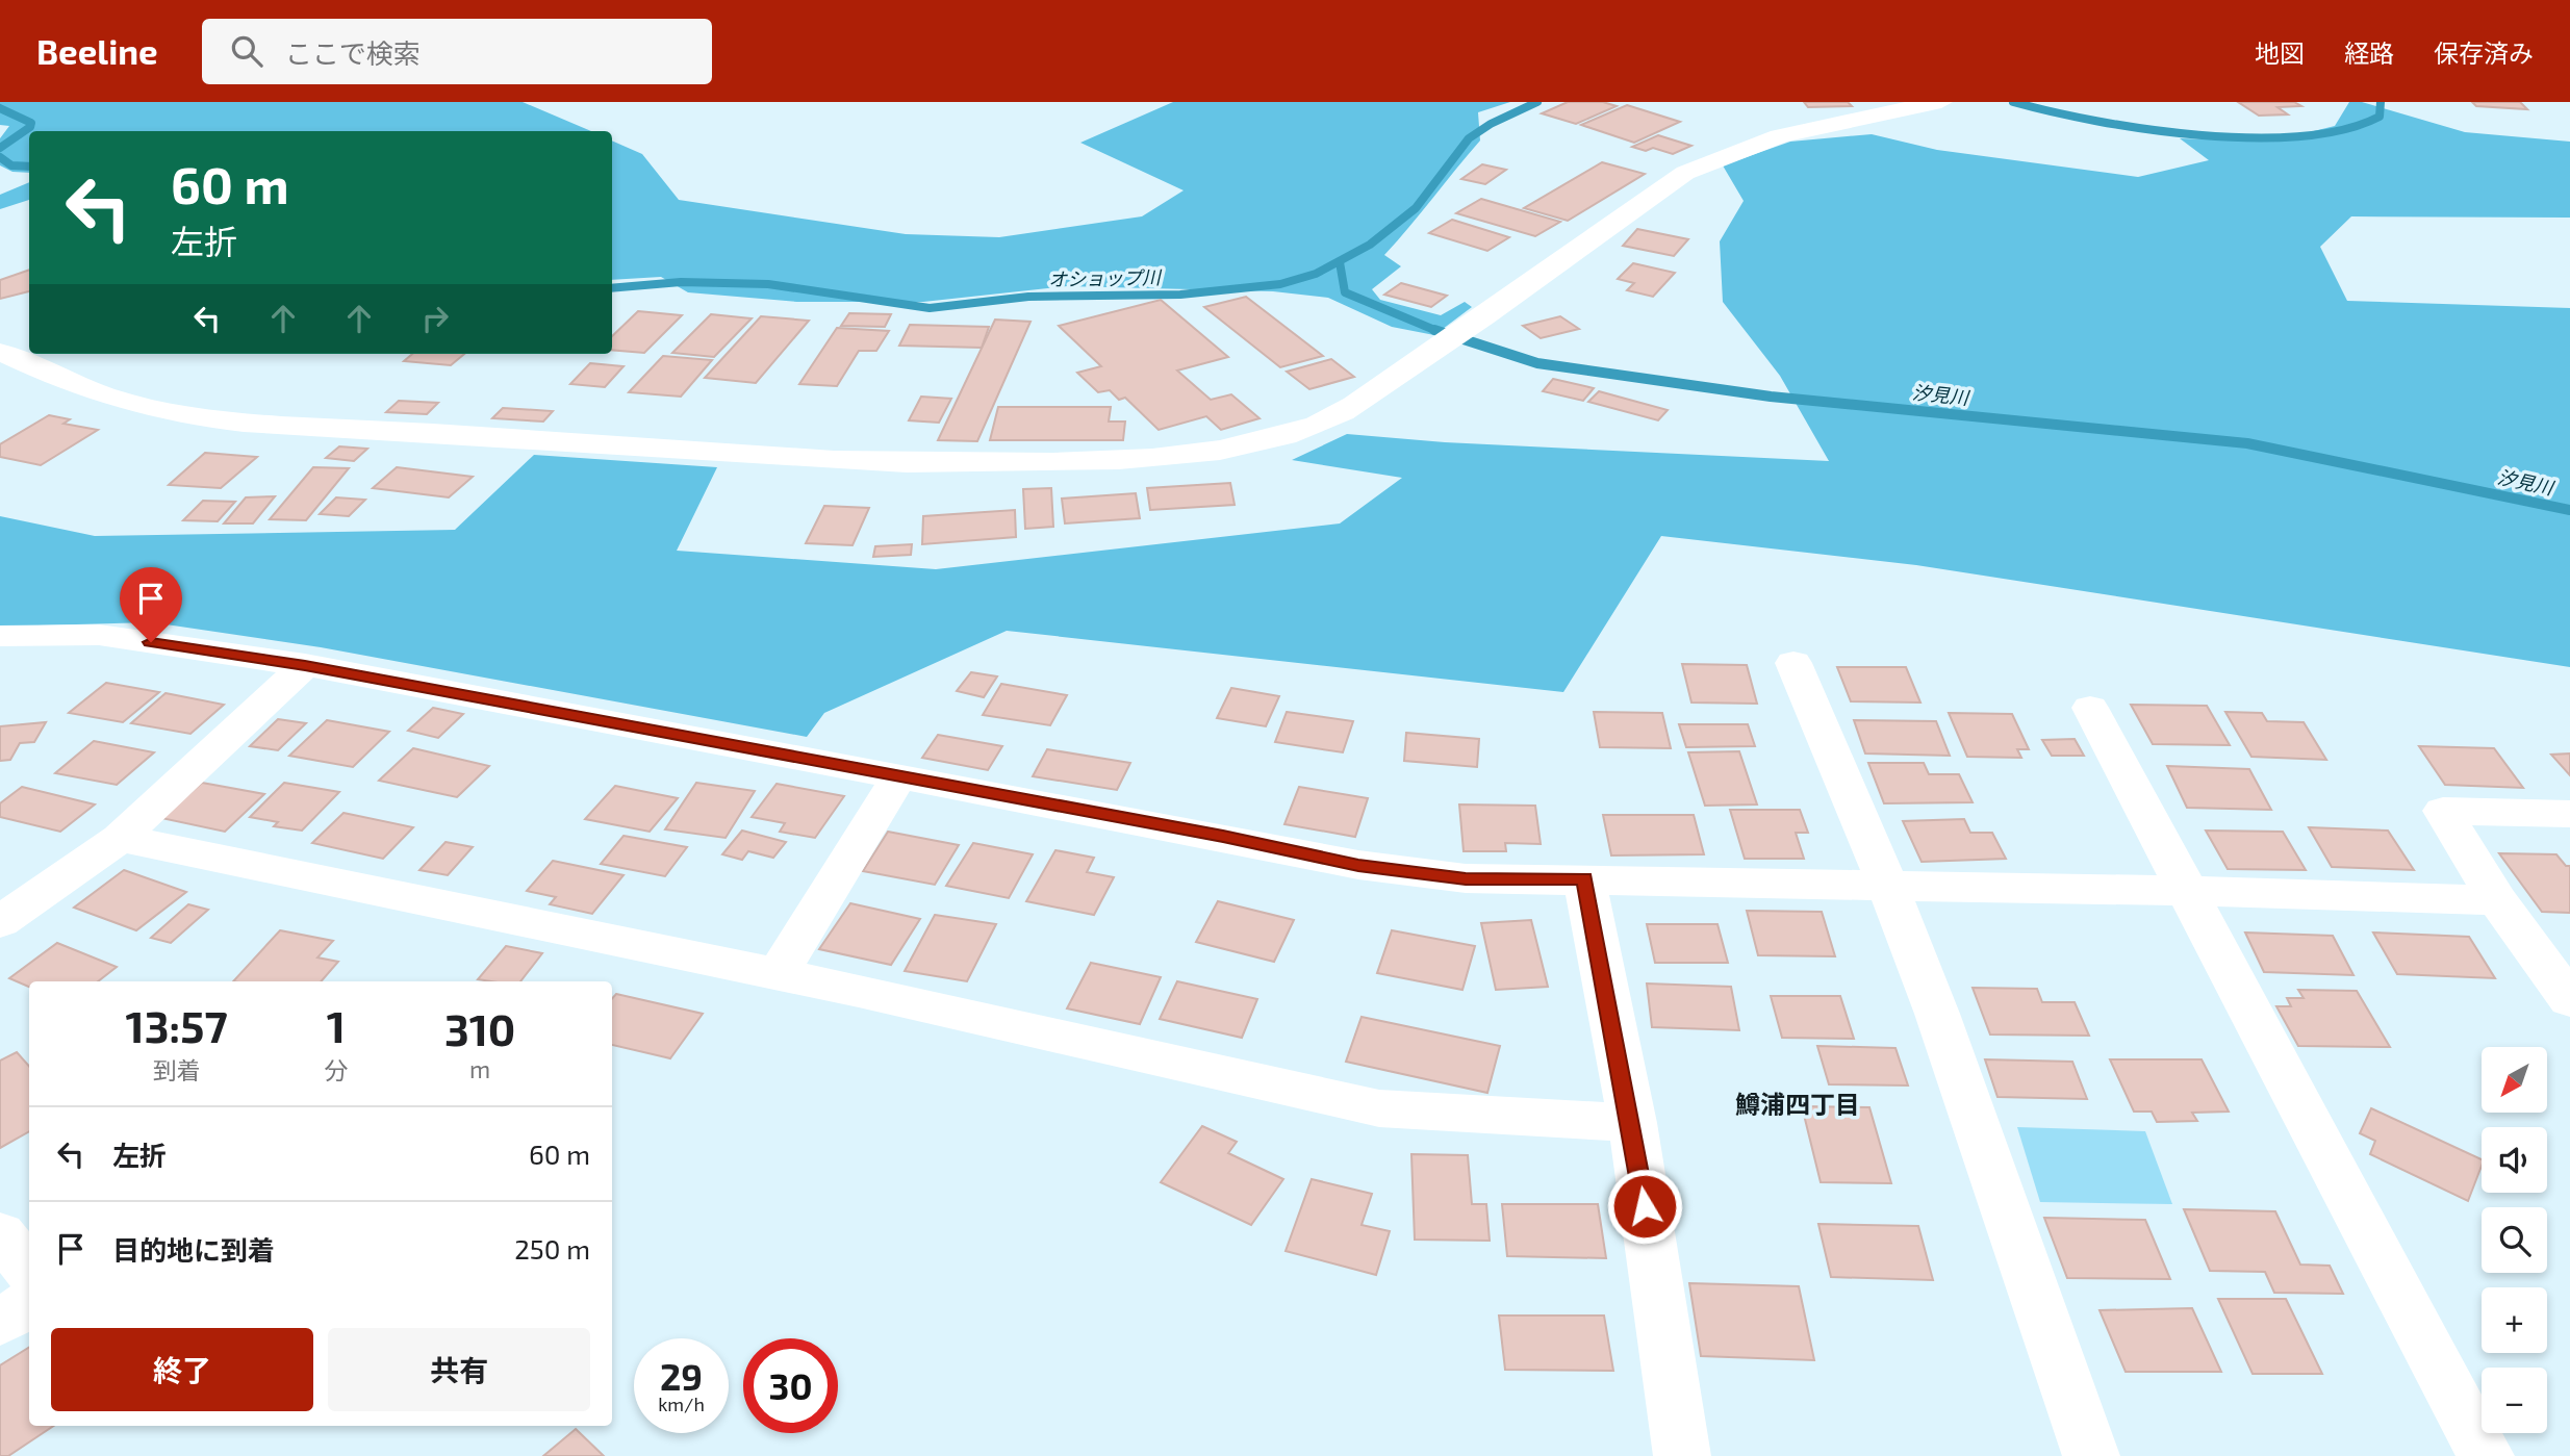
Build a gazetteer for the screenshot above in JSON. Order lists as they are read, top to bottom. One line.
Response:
{"districts":["鱒浦四丁目"],"water":["オショップ川","汐見川"],"north":"bottom left","page":{"header":"Beeline","search":"ここで検索","nav":["地図","経路","保存済み"],"turn":["60 m","左折"],"eta":["13:57","到着","1","分","310","m"],"map_buttons":["+","−"],"list":[{"name":"左折","value":"60 m"},{"name":"目的地に到着","value":"250 m"}],"buttons":["終了","共有"],"speed":"29 km/h","limit":"30"}}
